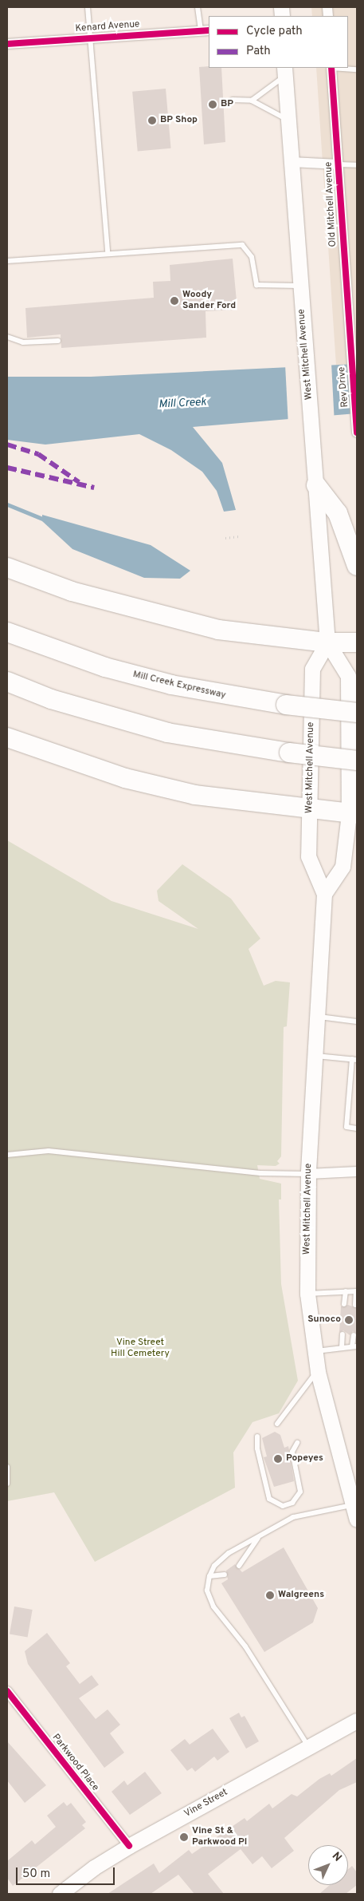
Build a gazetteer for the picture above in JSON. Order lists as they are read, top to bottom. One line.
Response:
{"streets":{"highway":["Mill Creek Expressway"],"main road":["West Mitchell Avenue","Vine Street"],"street":["Kenard Avenue","Old Mitchell Avenue","Rev Drive","Parkwood Place"]},"crossings":[["Old Mitchell Avenue","Rev Drive"],["Parkwood Place","Vine Street"]],"water":["Mill Creek"],"parks":["Vine Street Hill Cemetery"],"places":["BP","BP Shop","Woody Sander Ford","Sunoco","Popeyes","Walgreens","Vine St & Parkwood Pl"],"legend":["Cycle path","Path"],"scale_bar":"50 m","north":"top right"}
